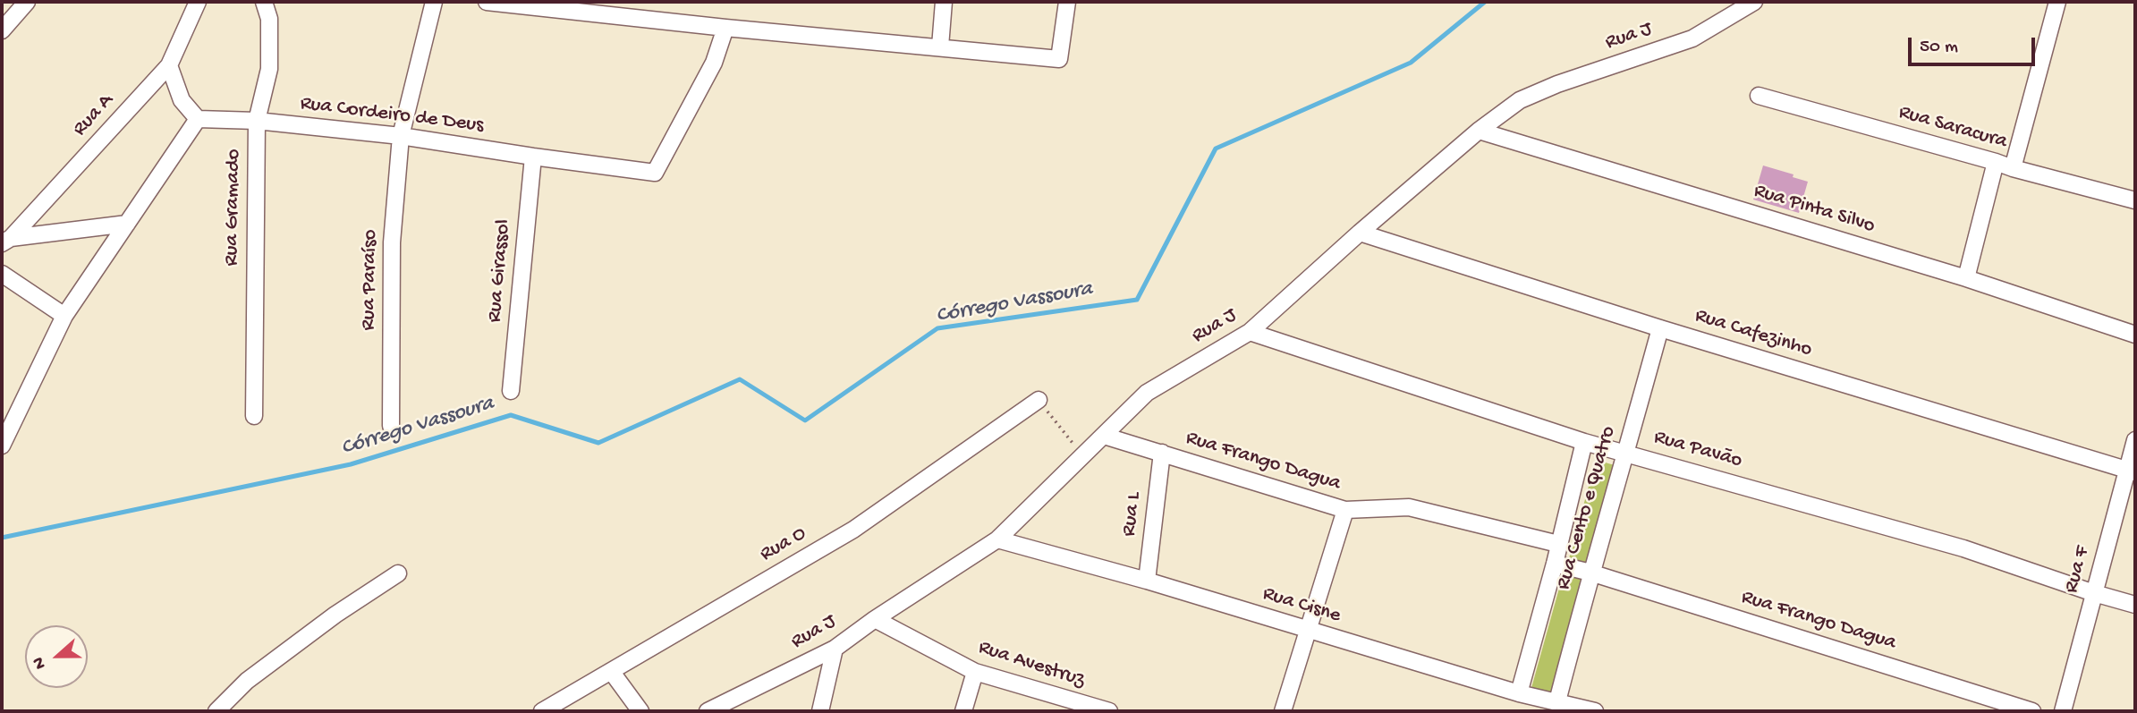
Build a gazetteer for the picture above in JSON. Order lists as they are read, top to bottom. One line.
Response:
{"streets":{"street":["Rua J","Rua A","Rua Cordeiro de Deus","Rua Saracura","Rua Gramado","Rua Pinta Silvo","Rua Girassol","Rua Paraíso","Rua Cafezinho","Rua Pavão","Rua Frango Dagua","Rua Cento e Quatro","Rua L","Rua O","Rua F","Rua Cisne","Rua Avestruz"]},"crossings":[["Rua J","Rua Pinta Silvo"],["Rua J","Rua Cafezinho"],["Rua J","Rua Pavão"],["Rua J","Rua Frango Dagua"],["Rua J","Rua Cisne"],["Rua J","Rua Avestruz"],["Rua Cordeiro de Deus","Rua Gramado"],["Rua Cordeiro de Deus","Rua Girassol"],["Rua Cordeiro de Deus","Rua Paraíso"],["Rua Cafezinho","Rua Cento e Quatro"],["Rua Cafezinho","Rua F"],["Rua Pavão","Rua Cento e Quatro"],["Rua Pavão","Rua F"],["Rua Frango Dagua","Rua Cento e Quatro"],["Rua Frango Dagua","Rua L"],["Rua Cento e Quatro","Rua Cisne"],["Rua L","Rua Cisne"]],"water":["Córrego Vassoura"],"scale_bar":"50 m","north":"left"}
